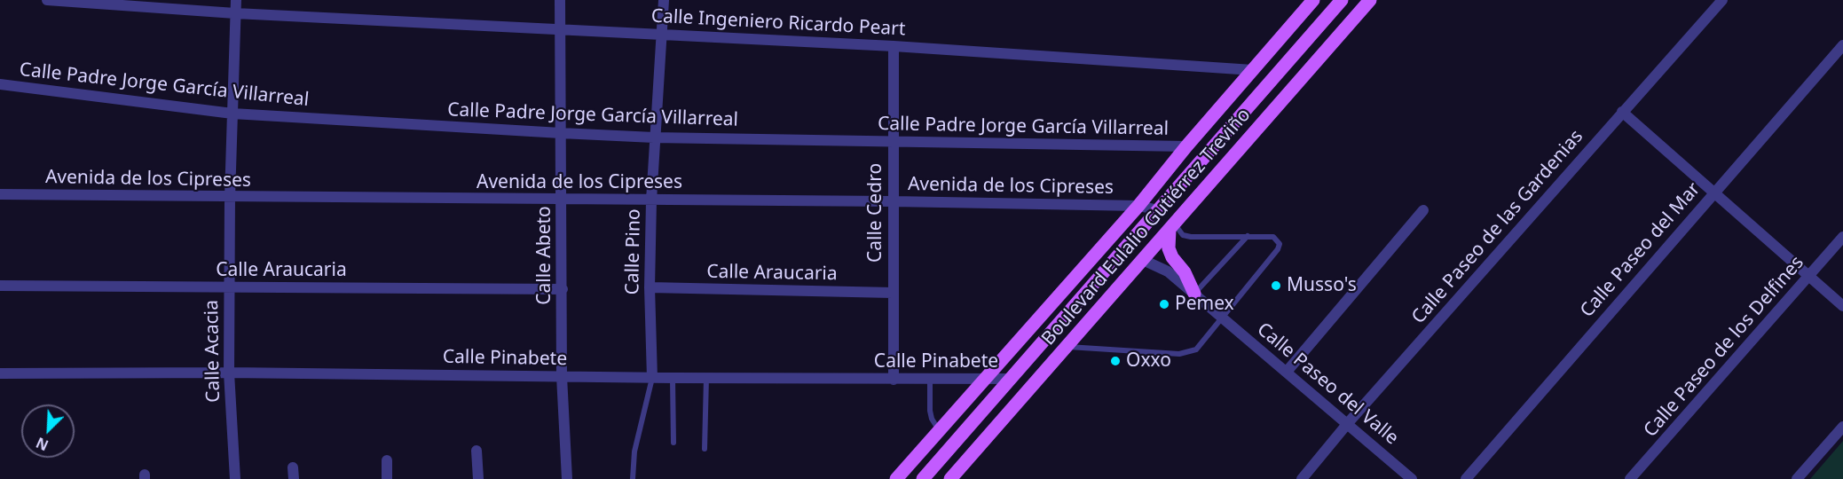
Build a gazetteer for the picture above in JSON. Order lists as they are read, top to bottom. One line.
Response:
{"streets":{"main road":["Boulevard Eulalio Gutiérrez Treviño"],"street":["Calle Ingeniero Ricardo Peart","Calle Padre Jorge García Villarreal","Avenida de los Cipreses","Calle Cedro","Calle Paseo de las Gardenias","Calle Paseo del Mar","Calle Pino","Calle Abeto","Calle Araucaria","Calle Paseo de los Delfines","Calle Acacia","Calle Pinabete","Calle Paseo del Valle"]},"crossings":[["Calle Ingeniero Ricardo Peart","Calle Cedro"],["Calle Ingeniero Ricardo Peart","Boulevard Eulalio Gutiérrez Treviño"],["Calle Ingeniero Ricardo Peart","Calle Pino"],["Calle Ingeniero Ricardo Peart","Calle Abeto"],["Calle Ingeniero Ricardo Peart","Calle Acacia"],["Calle Padre Jorge García Villarreal","Calle Cedro"],["Calle Padre Jorge García Villarreal","Boulevard Eulalio Gutiérrez Treviño"],["Calle Padre Jorge García Villarreal","Calle Pino"],["Calle Padre Jorge García Villarreal","Calle Abeto"],["Calle Padre Jorge García Villarreal","Calle Acacia"],["Avenida de los Cipreses","Calle Cedro"],["Avenida de los Cipreses","Boulevard Eulalio Gutiérrez Treviño"],["Avenida de los Cipreses","Calle Pino"],["Avenida de los Cipreses","Calle Abeto"],["Avenida de los Cipreses","Calle Acacia"],["Calle Cedro","Calle Araucaria"],["Calle Cedro","Calle Pinabete"],["Boulevard Eulalio Gutiérrez Treviño","Calle Pinabete"],["Boulevard Eulalio Gutiérrez Treviño","Calle Paseo del Valle"],["Calle Paseo de las Gardenias","Calle Paseo del Valle"],["Calle Pino","Calle Araucaria"],["Calle Pino","Calle Pinabete"],["Calle Abeto","Calle Araucaria"],["Calle Abeto","Calle Pinabete"],["Calle Araucaria","Calle Acacia"],["Calle Acacia","Calle Pinabete"]],"places":["Musso's","Pemex","Oxxo"],"north":"bottom left"}
